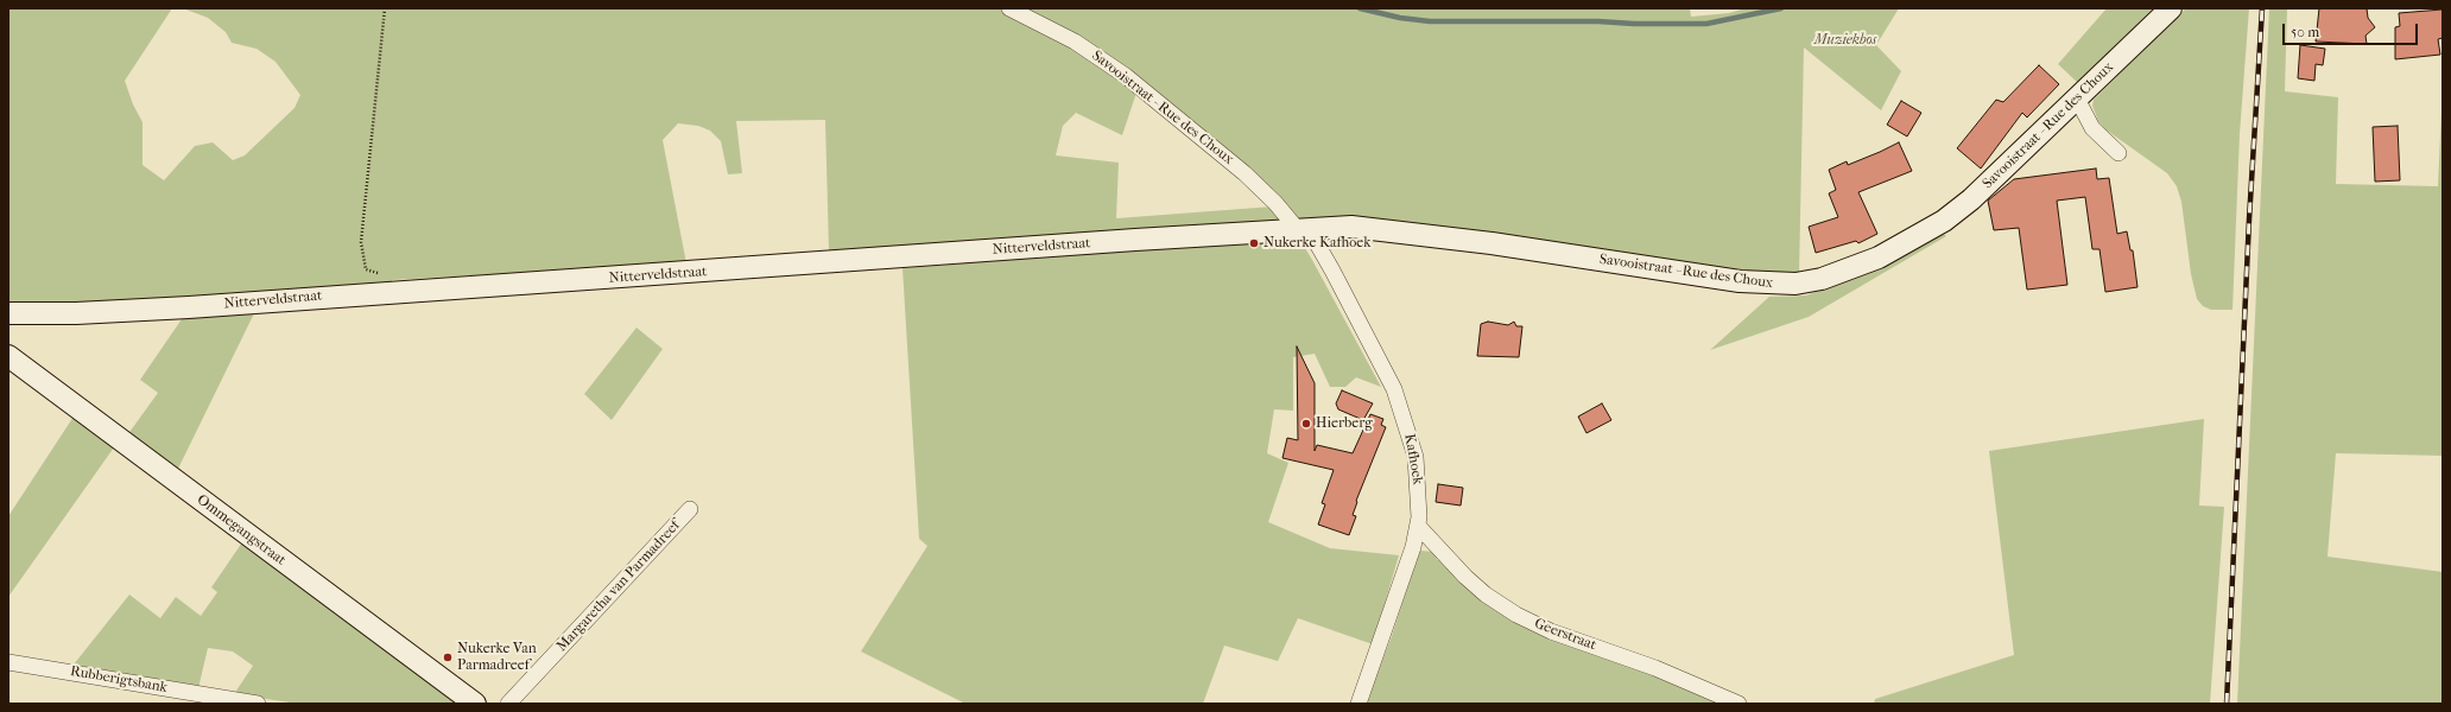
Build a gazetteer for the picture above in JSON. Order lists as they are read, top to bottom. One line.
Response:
{"streets":{"main road":["Savooistraat - Rue des Choux","Nitterveldstraat","Ommegangstraat"],"street":["Kafhoek","Margaretha van Parmadreef","Geerstraat","Rubberigtsbank"]},"crossings":[["Savooistraat - Rue des Choux","Nitterveldstraat"],["Savooistraat - Rue des Choux","Kafhoek"],["Nitterveldstraat","Kafhoek"],["Kafhoek","Geerstraat"]],"parks":["Muziekbos"],"places":["Nukerke Kafhoek","Hierberg","Nukerke Van Parmadreef"],"scale_bar":"50 m"}
